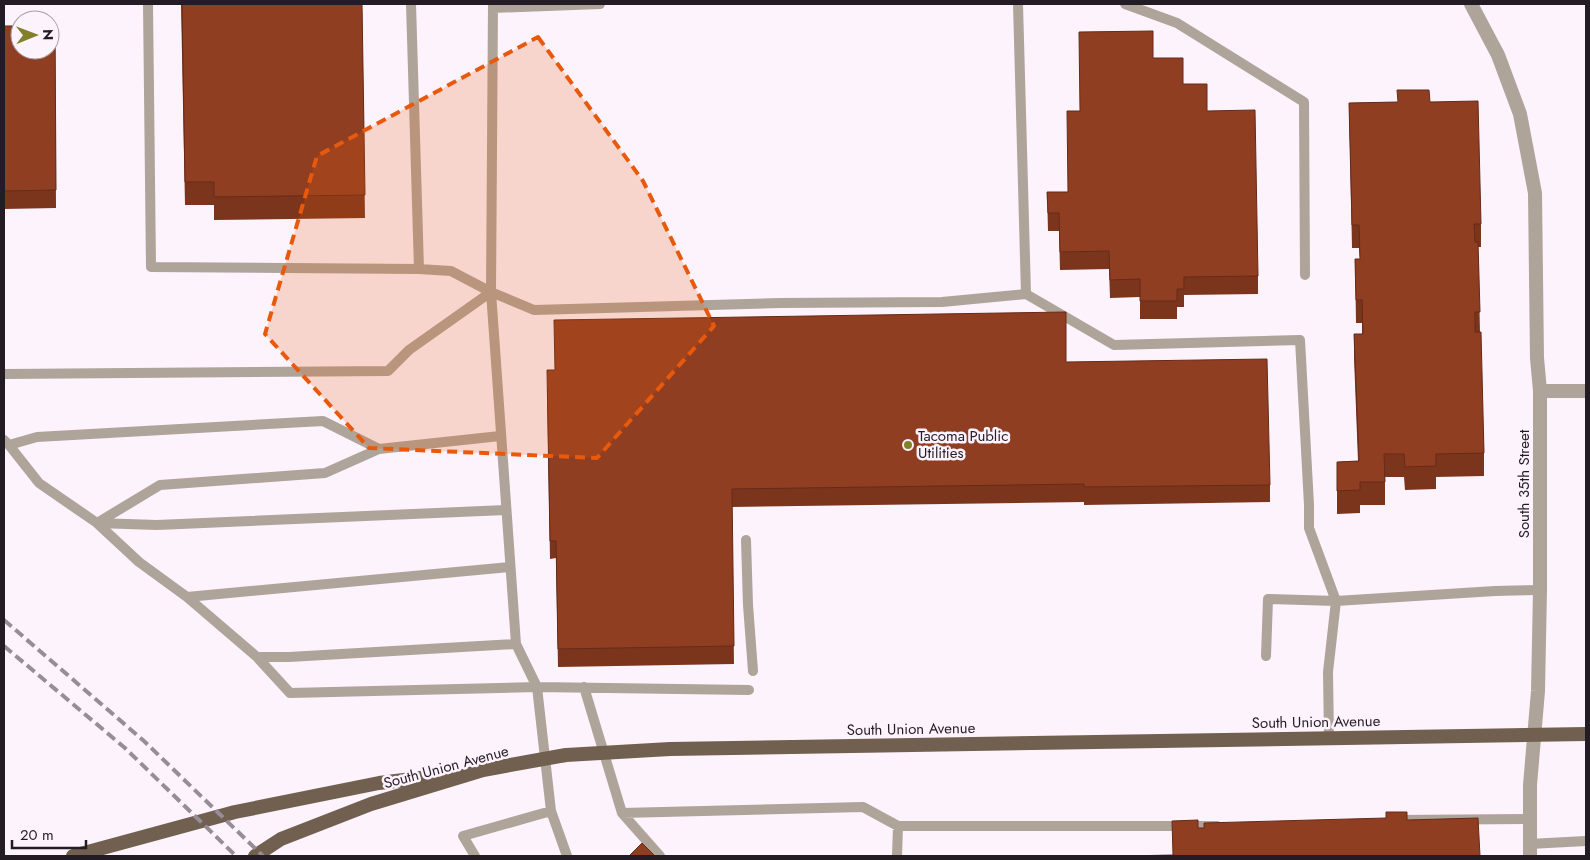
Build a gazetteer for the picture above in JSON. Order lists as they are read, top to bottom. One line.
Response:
{"streets":{"main road":["South Union Avenue"],"street":["South 35th Street"]},"crossings":[["South 35th Street","South Union Avenue"]],"places":["Tacoma Public Utilities"],"scale_bar":"20 m","north":"right"}
